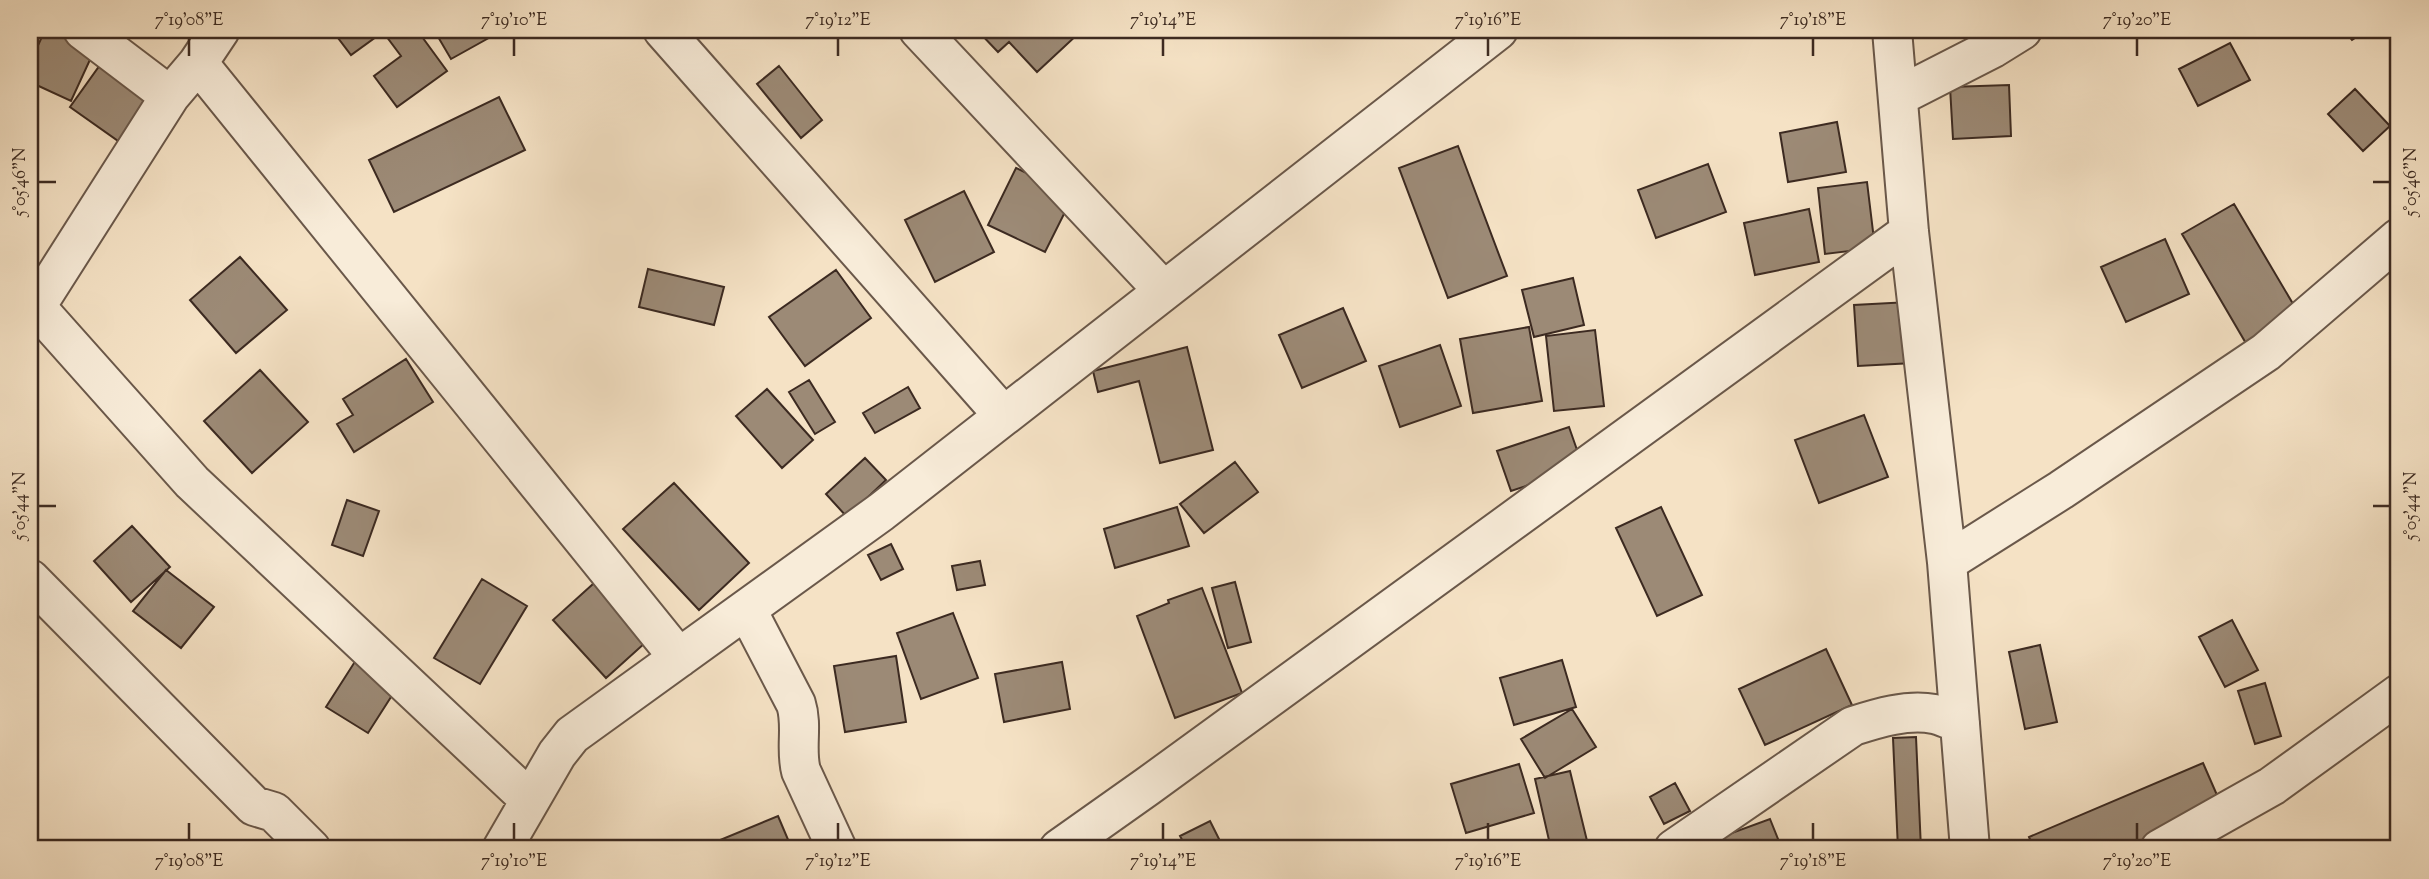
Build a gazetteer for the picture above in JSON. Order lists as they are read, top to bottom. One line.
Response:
{"coordinates":["7°19'08\"E","7°19'10\"E","7°19'12\"E","7°19'14\"E","7°19'16\"E","7°19'18\"E","7°19'20\"E","5°05'46\"N","5°05'44\"N"]}
